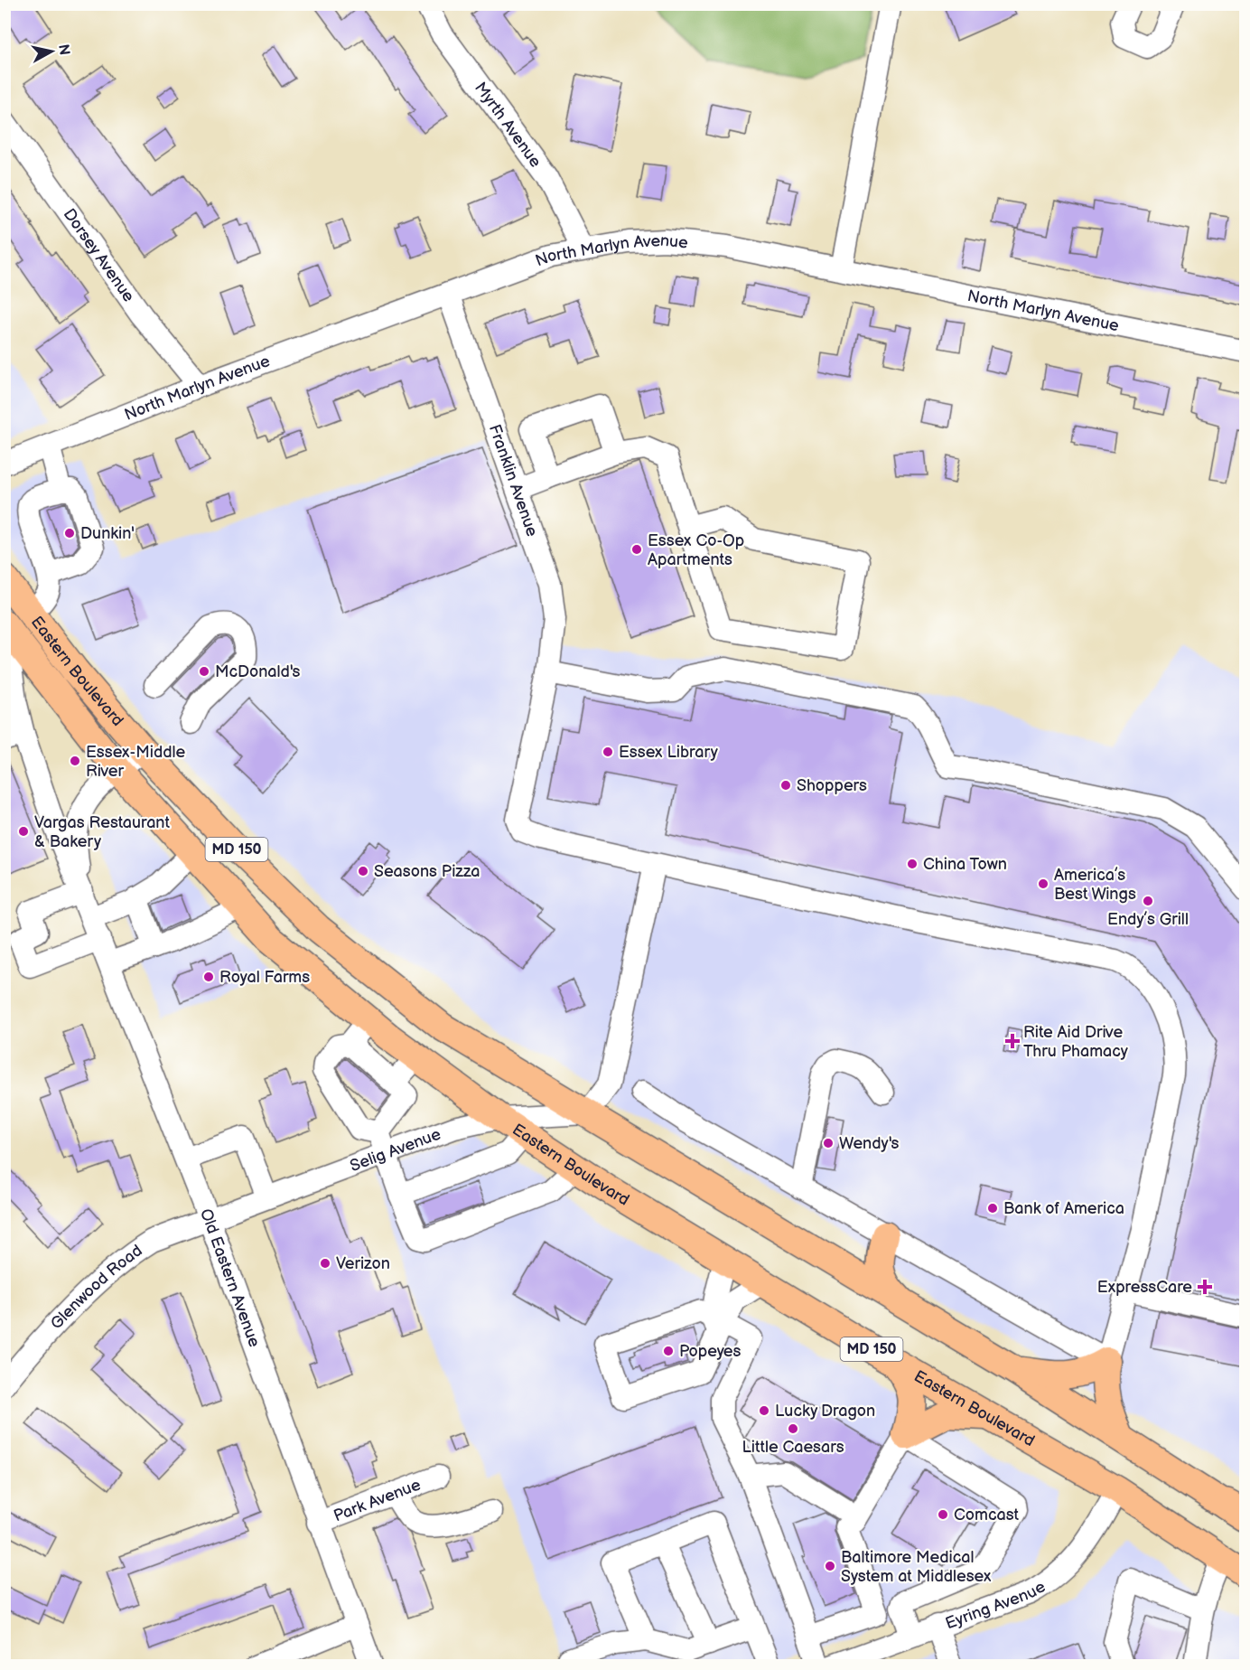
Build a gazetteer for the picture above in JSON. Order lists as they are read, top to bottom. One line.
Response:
{"streets":{"main road":["Eastern Boulevard","MD 150"],"street":["Myrth Avenue","North Marlyn Avenue","Dorsey Avenue","Franklin Avenue","Selig Avenue","Old Eastern Avenue","Glenwood Road","Park Avenue","Eyring Avenue"]},"crossings":[["Myrth Avenue","North Marlyn Avenue"],["North Marlyn Avenue","Dorsey Avenue"],["North Marlyn Avenue","Franklin Avenue"],["Eastern Boulevard","Selig Avenue"],["Eastern Boulevard","Old Eastern Avenue"],["Eastern Boulevard","Eyring Avenue"],["Selig Avenue","Old Eastern Avenue"],["Selig Avenue","Glenwood Road"],["Old Eastern Avenue","Glenwood Road"],["Old Eastern Avenue","Park Avenue"]],"places":{"other":["Dunkin'","Essex Co-Op Apartments","McDonald's","Essex Library","Essex-Middle River","Shoppers","Vargas Restaurant & Bakery","China Town","Seasons Pizza","America’s Best Wings","Endy’s Grill","Royal Farms","Wendy's","Bank of America","Verizon","Popeyes","Lucky Dragon","Little Caesars","Comcast","Baltimore Medical System at Middlesex"],"health":["Rite Aid Drive Thru Phamacy","ExpressCare"]},"north":"right"}
